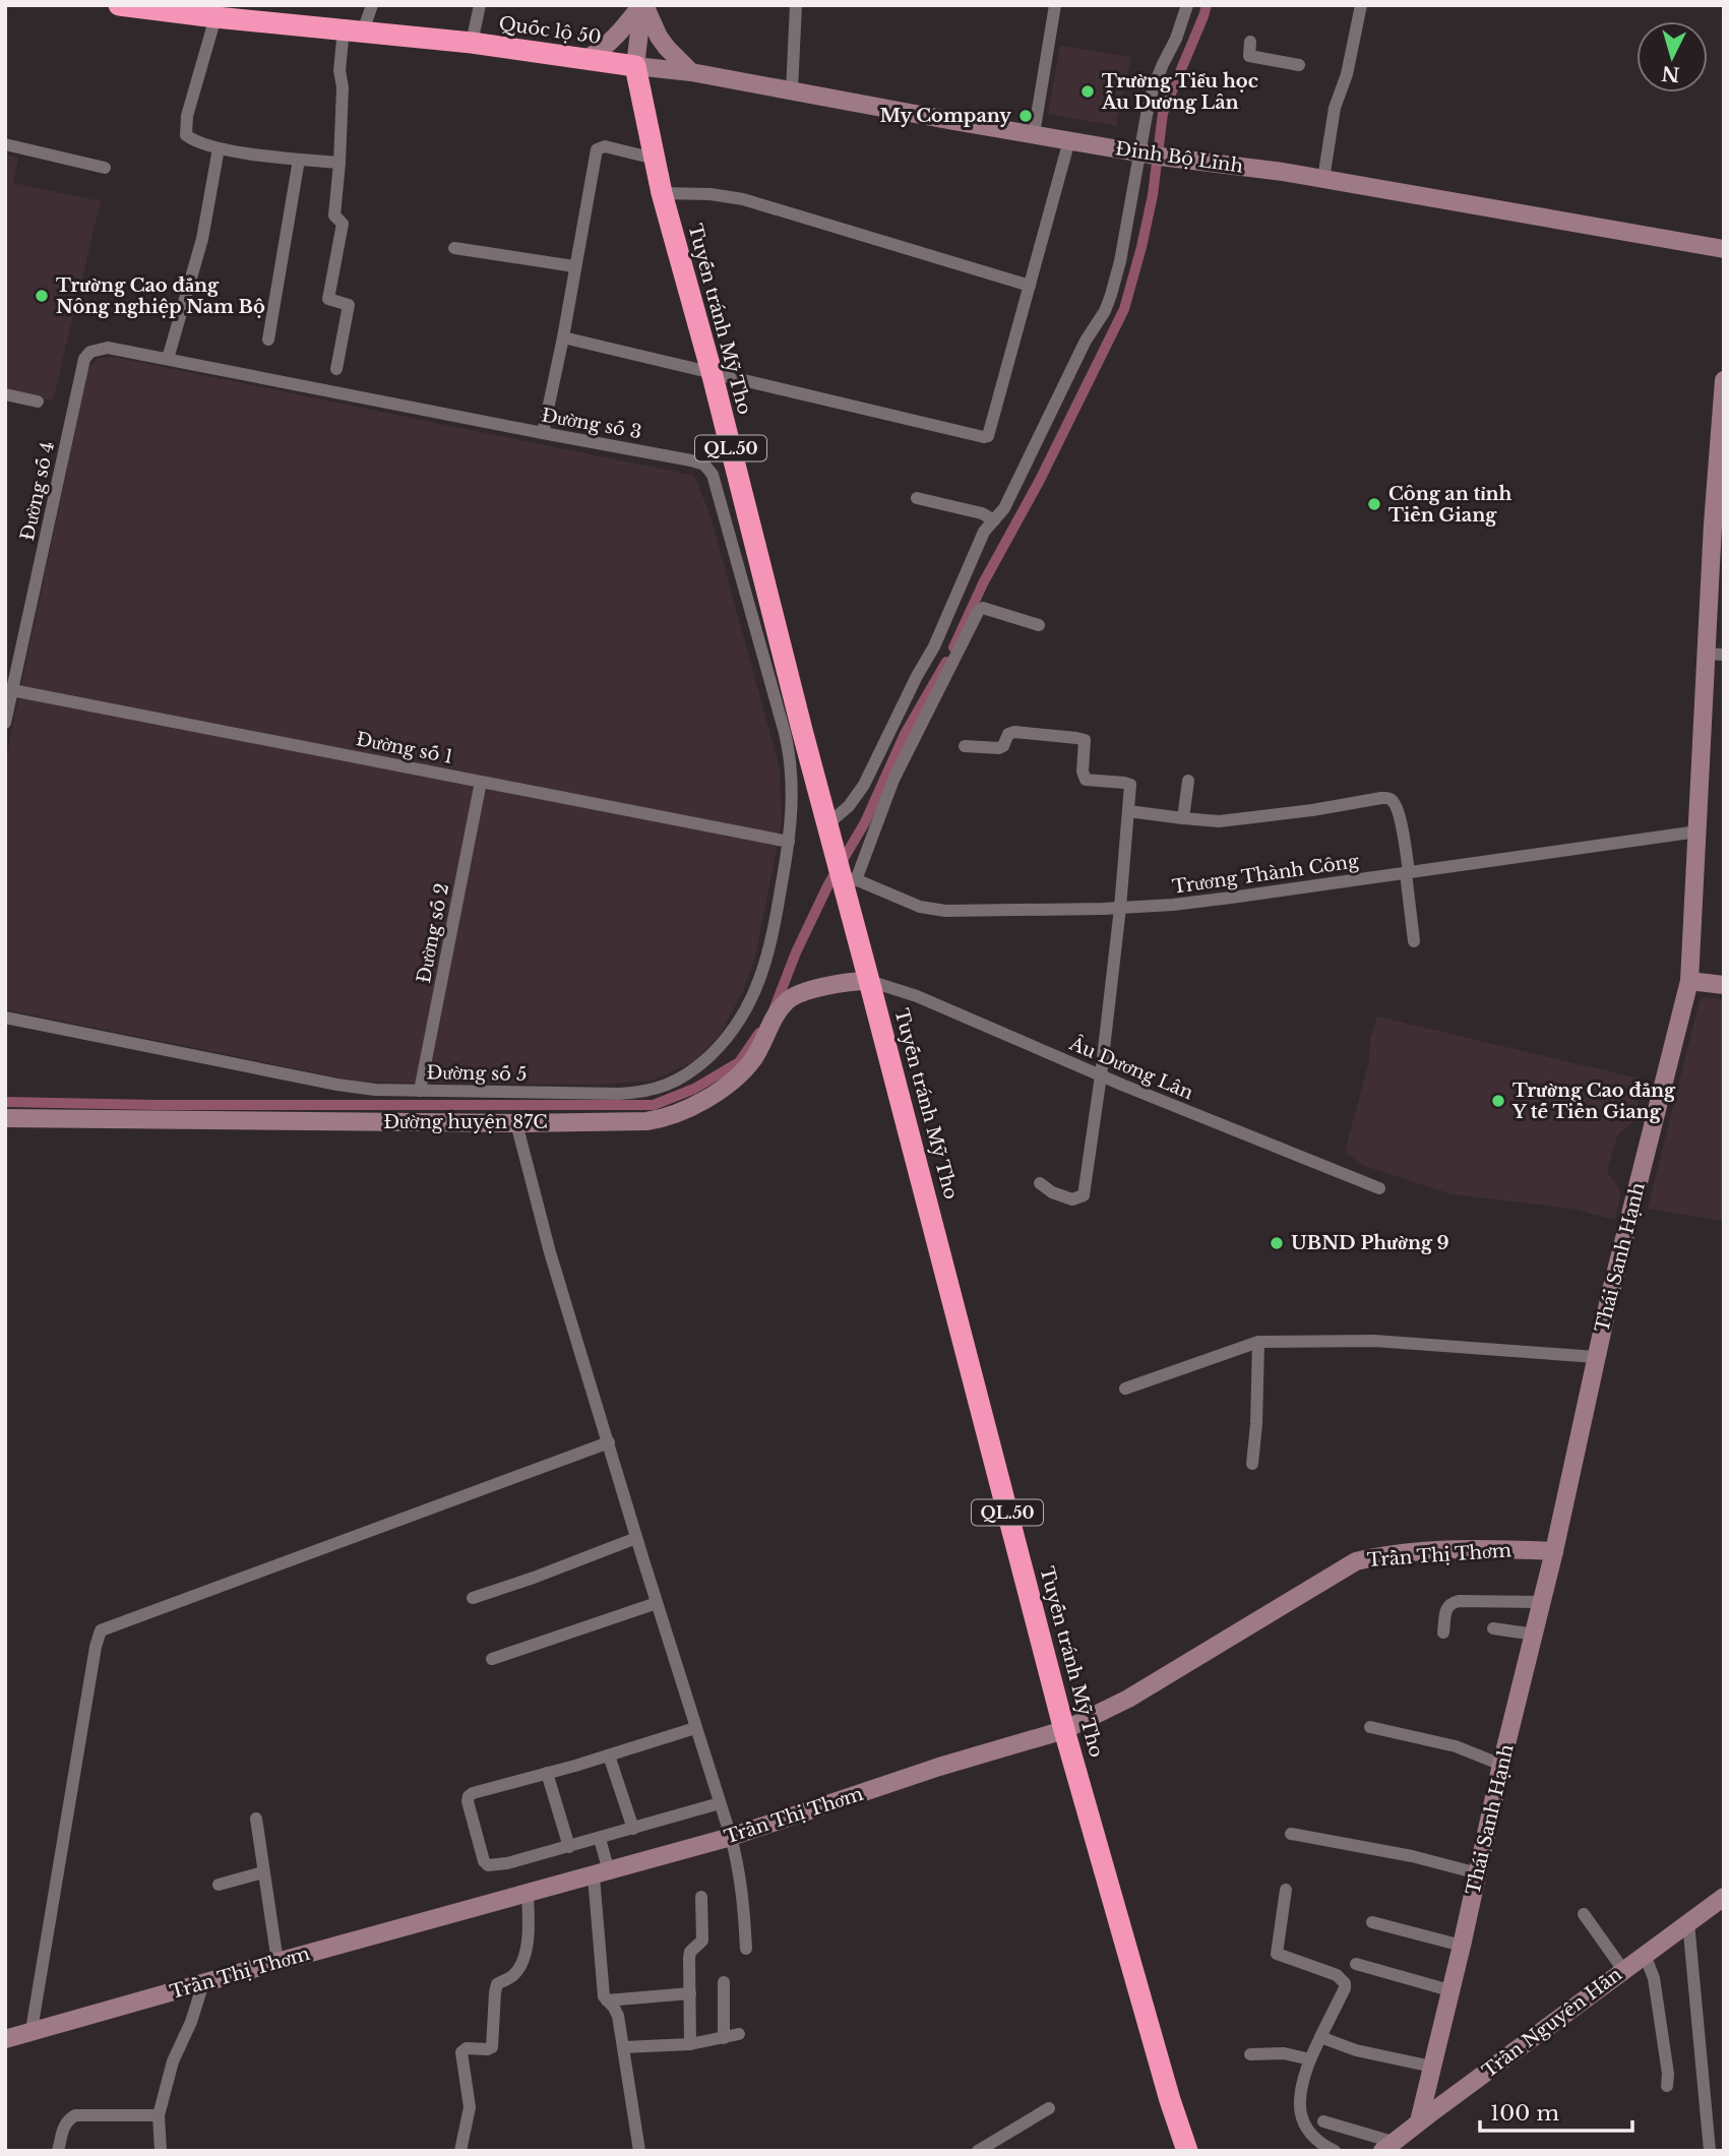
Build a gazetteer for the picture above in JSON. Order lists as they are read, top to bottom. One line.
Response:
{"streets":{"highway":["Quốc lộ 50","Tuyến tránh Mỹ Tho","QL.50"],"street":["Đinh Bộ Lĩnh","Đường số 3","Đường số 4","Đường số 1","Trương Thành Công","Đường số 2","Âu Dương Lân","Đường số 5","Đường huyện 87C","Thái Sanh Hạnh","Trần Thị Thơm","Trần Nguyên Hãn"]},"crossings":[["Quốc lộ 50","Đinh Bộ Lĩnh"],["Quốc lộ 50","Tuyến tránh Mỹ Tho"],["Đinh Bộ Lĩnh","Tuyến tránh Mỹ Tho"],["Tuyến tránh Mỹ Tho","Đường số 3"],["Tuyến tránh Mỹ Tho","Trương Thành Công"],["Tuyến tránh Mỹ Tho","Âu Dương Lân"],["Tuyến tránh Mỹ Tho","Đường huyện 87C"],["Tuyến tránh Mỹ Tho","Trần Thị Thơm"],["Đường số 3","Đường số 4"],["Đường số 3","Đường số 1"],["Đường số 3","Đường số 5"],["Đường số 4","Đường số 1"],["Đường số 1","Đường số 2"],["Đường số 1","Đường số 5"],["Trương Thành Công","Thái Sanh Hạnh"],["Đường số 2","Đường số 5"],["Âu Dương Lân","Đường huyện 87C"],["Thái Sanh Hạnh","Trần Thị Thơm"],["Thái Sanh Hạnh","Trần Nguyên Hãn"]],"places":["Trường Tiểu học Âu Dương Lân","My Company","Trường Cao đẳng Nông nghiệp Nam Bộ","Công an tỉnh Tiền Giang","Trường Cao đẳng Y tế Tiền Giang","UBND Phường 9"],"scale_bar":"100 m","north":"bottom"}
